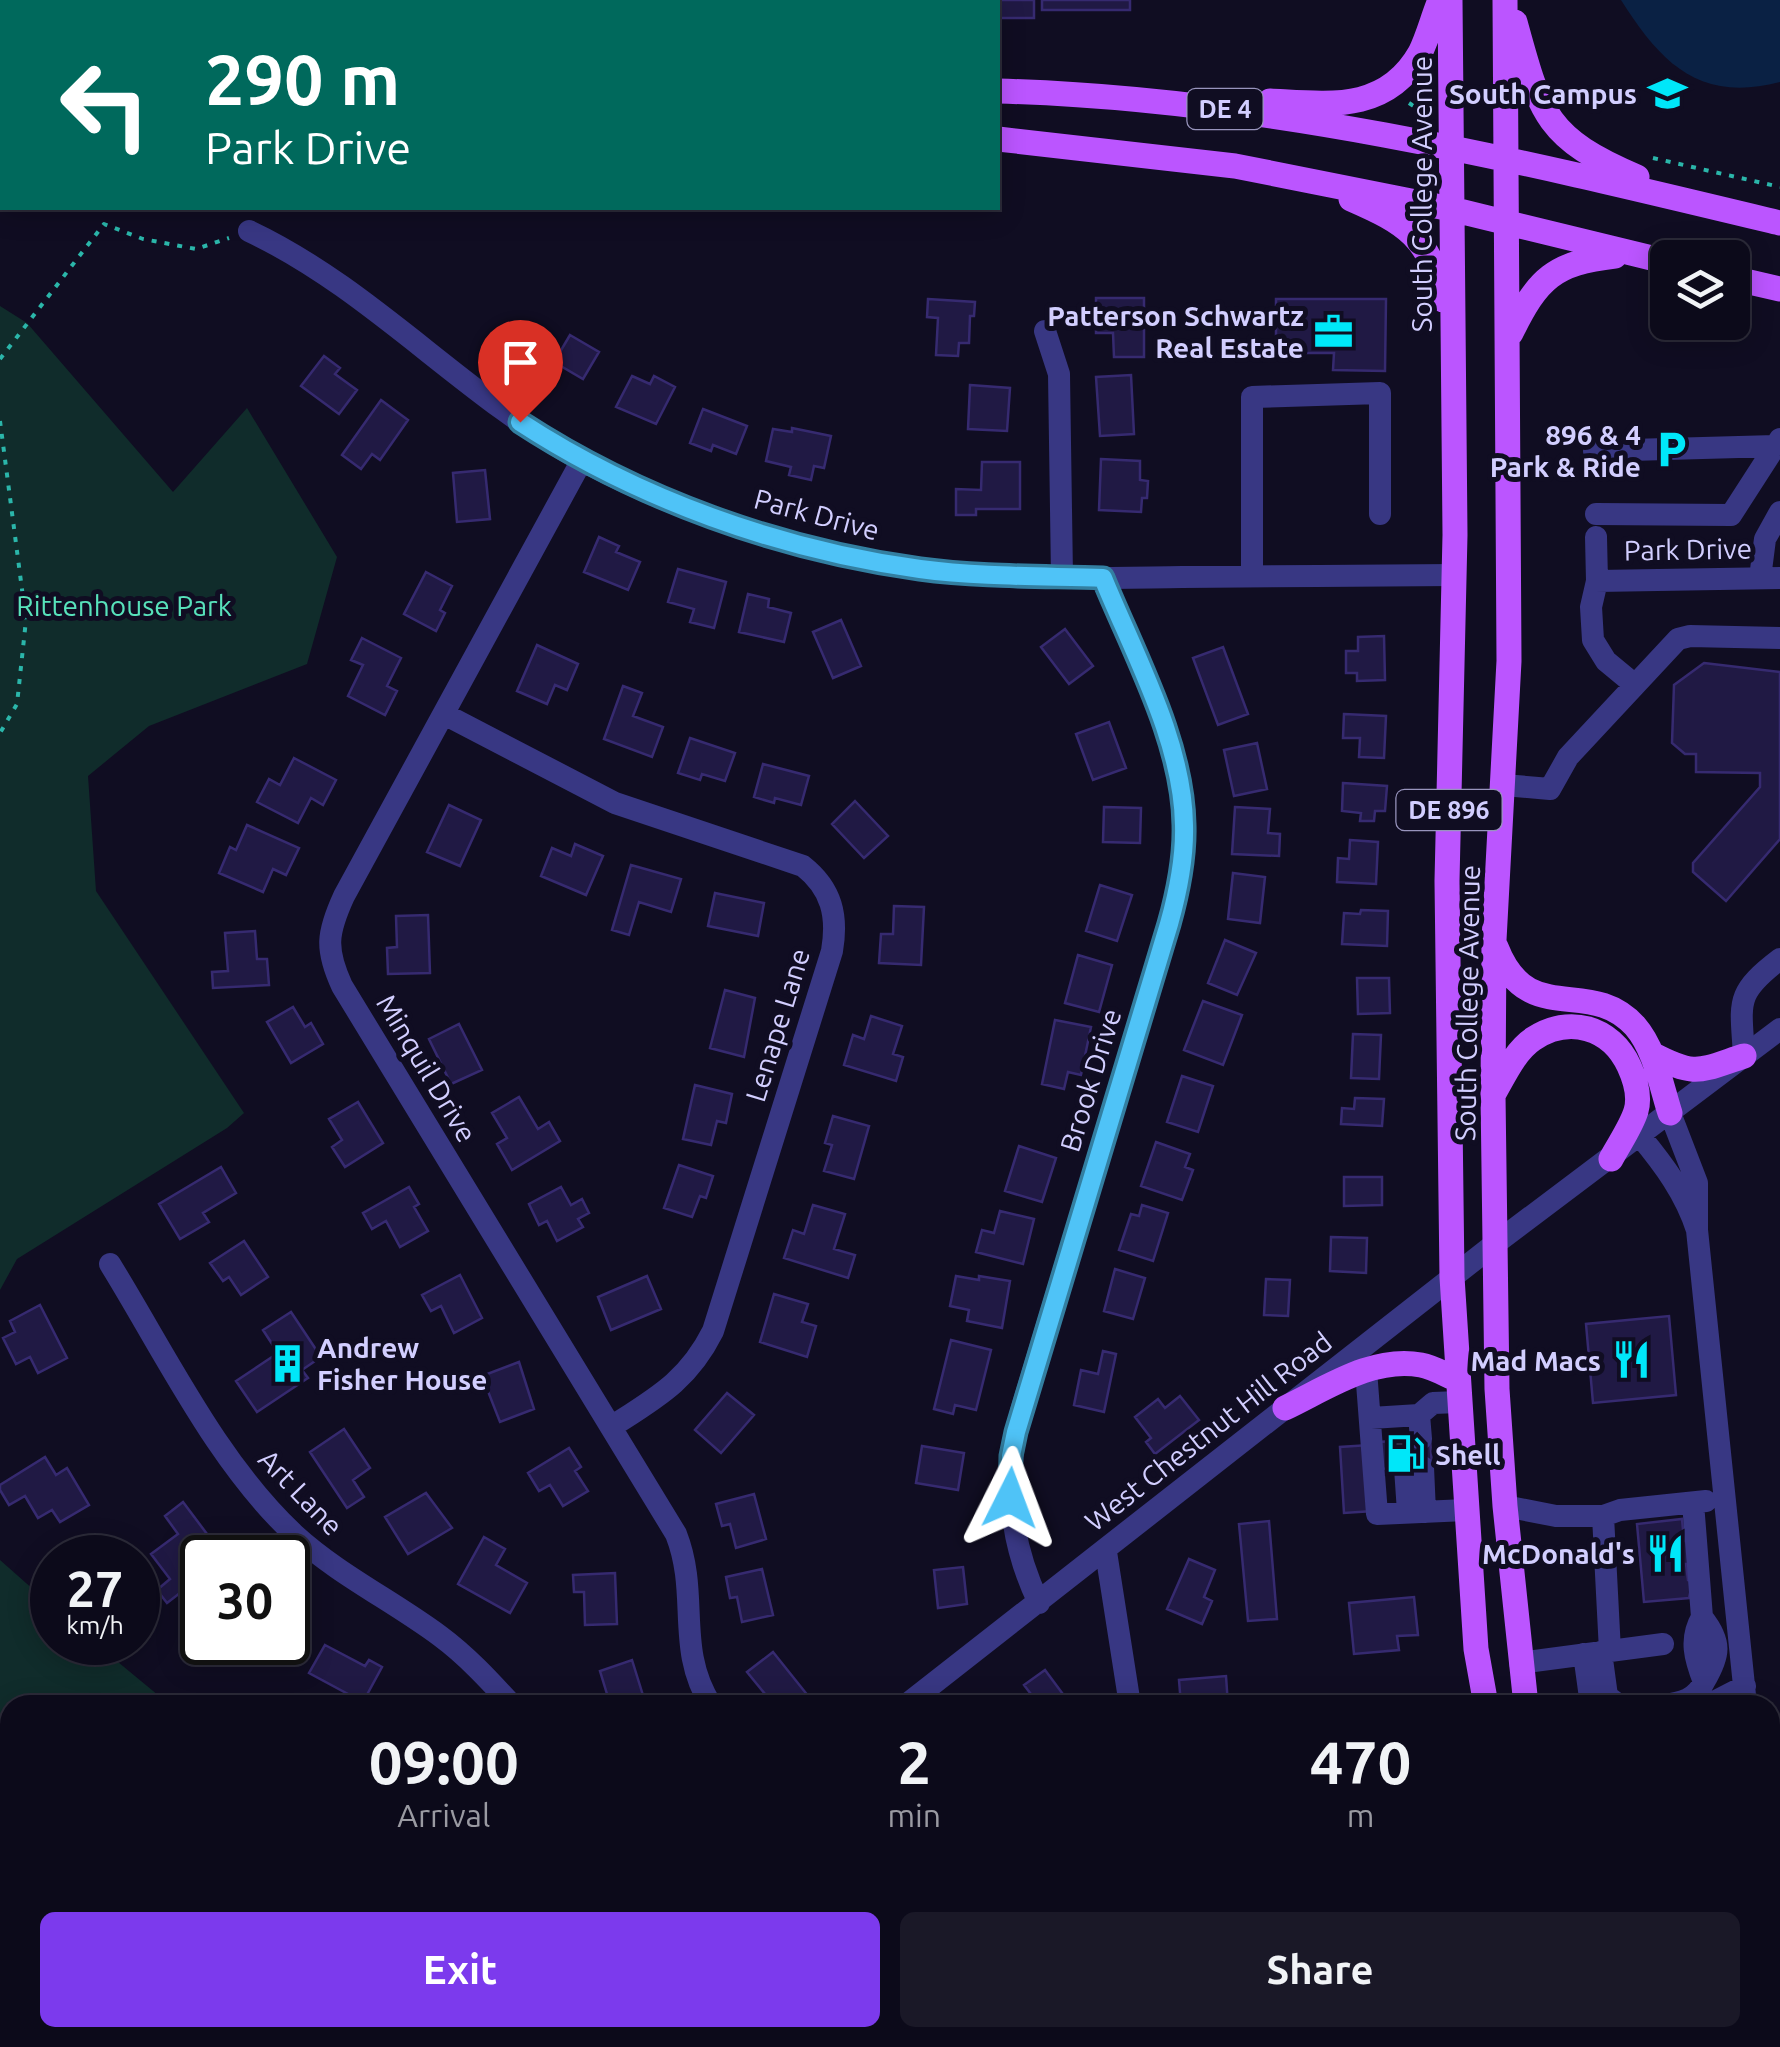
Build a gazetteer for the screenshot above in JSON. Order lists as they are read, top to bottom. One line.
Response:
{"streets":{"main road":["DE 4","South College Avenue","DE 896"],"street":["Park Drive","Lenape Lane","Minquil Drive","Brook Drive","West Chestnut Hill Road","Art Lane"]},"crossings":[["DE 4","South College Avenue"],["DE 4","DE 896"],["South College Avenue","Park Drive"],["South College Avenue","DE 896"],["South College Avenue","West Chestnut Hill Road"],["Park Drive","Minquil Drive"],["Park Drive","Brook Drive"],["Lenape Lane","Minquil Drive"],["Brook Drive","West Chestnut Hill Road"]],"parks":["Rittenhouse Park"],"places":{"school or university":["South Campus"],"office":["Patterson Schwartz Real Estate"],"parking":["896 & 4 Park & Ride"],"restaurant":["Mad Macs","McDonald's"],"building":["Andrew Fisher House"],"fuel station":["Shell"]},"page":{"turn":["290 m","Park Drive"],"speed":"27 km/h","limit":"30","eta":["09:00","Arrival","2","min","470","m"],"buttons":["Exit","Share"]}}
